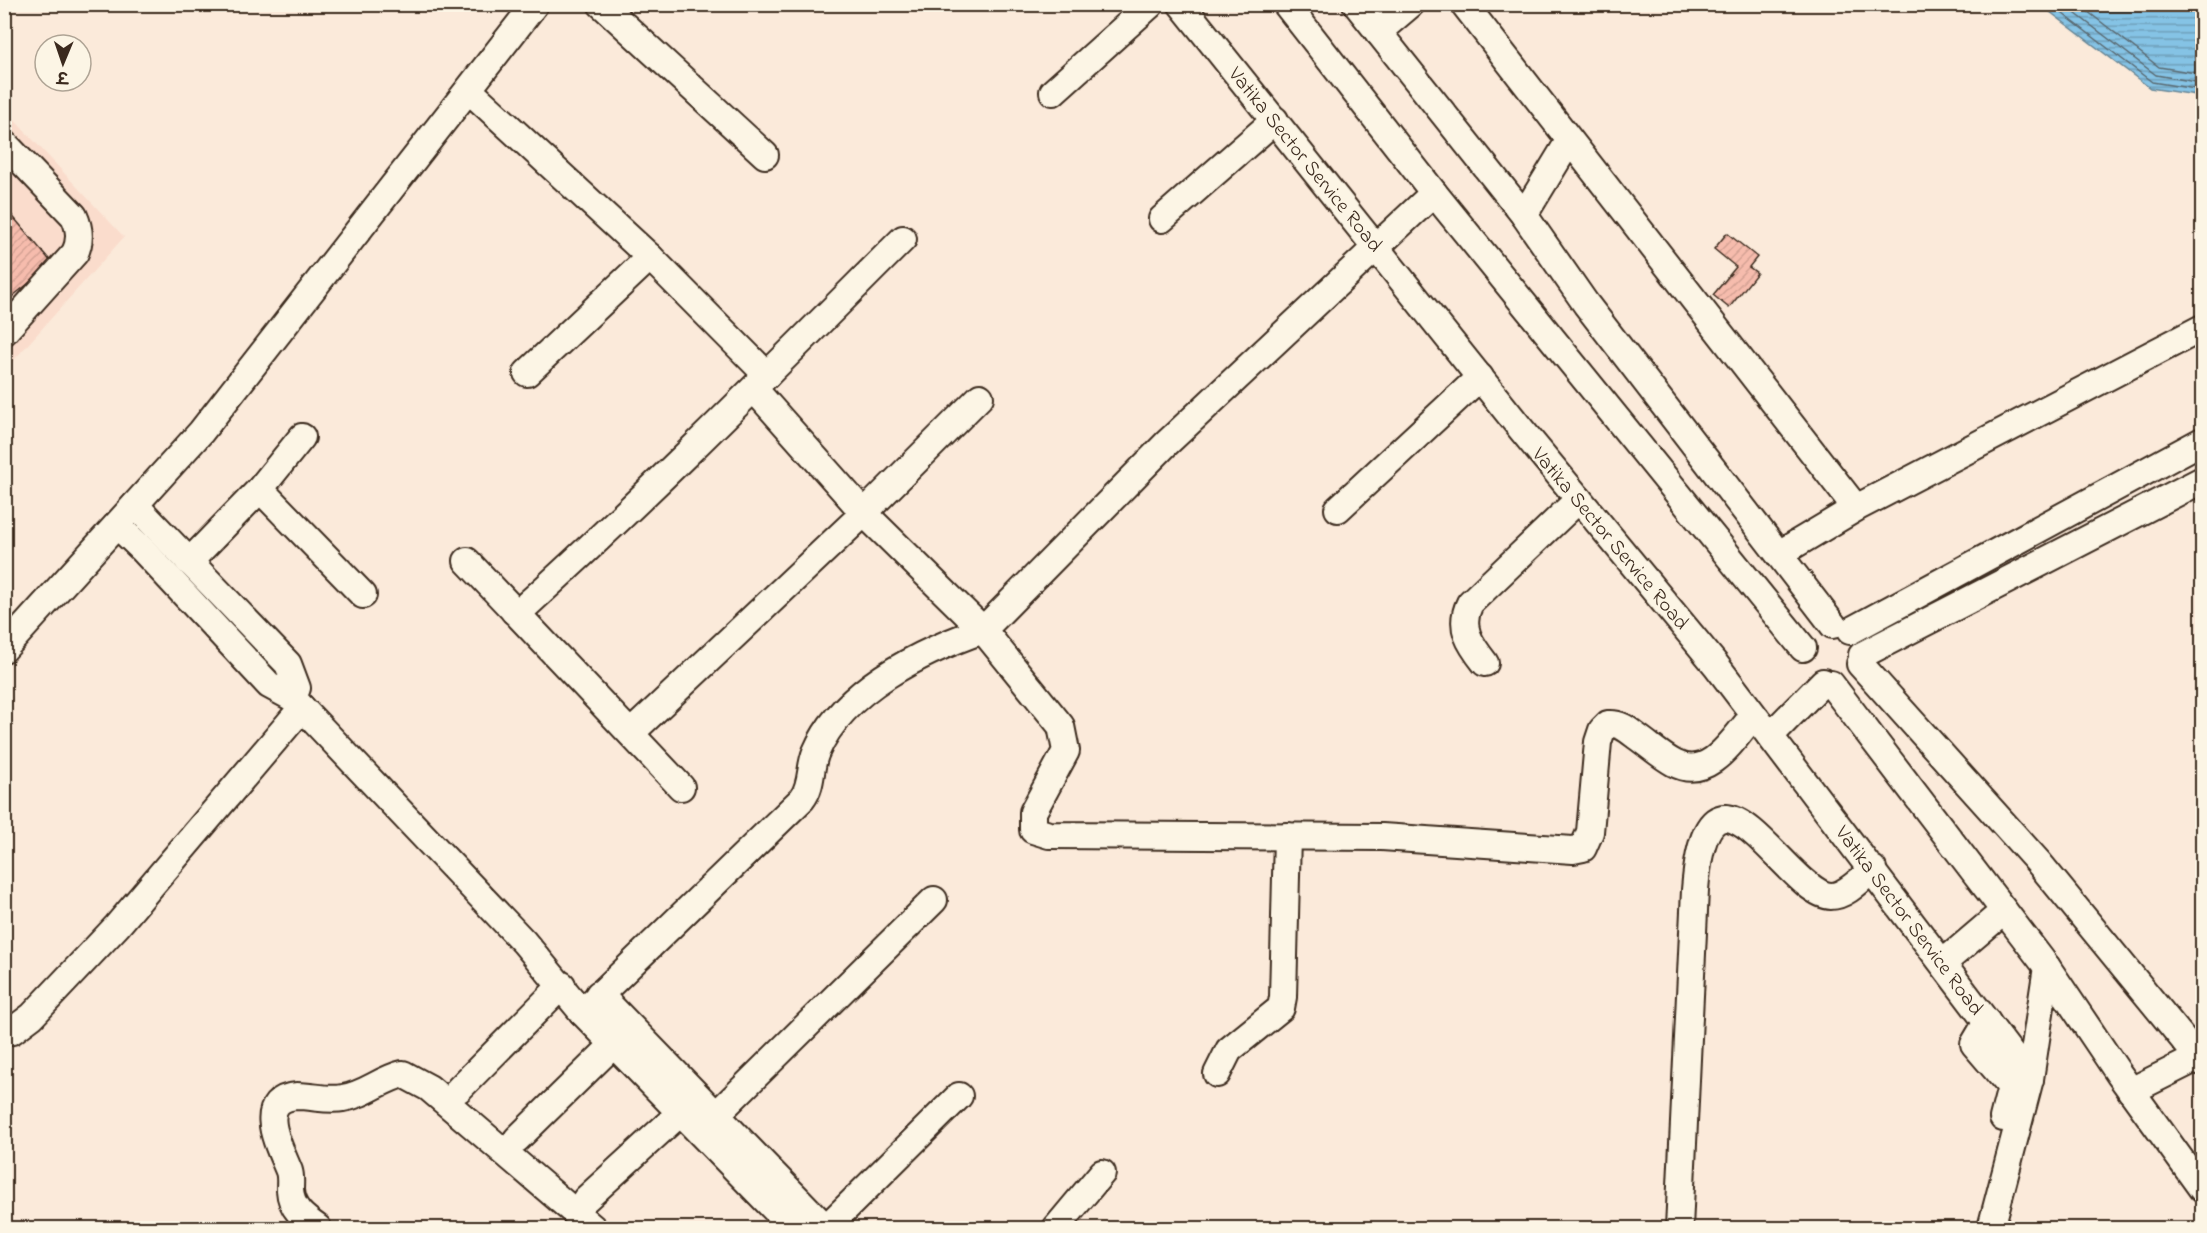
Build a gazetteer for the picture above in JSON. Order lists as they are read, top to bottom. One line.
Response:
{"streets":{"street":["Vatika Sector Service Road"]},"north":"bottom"}
